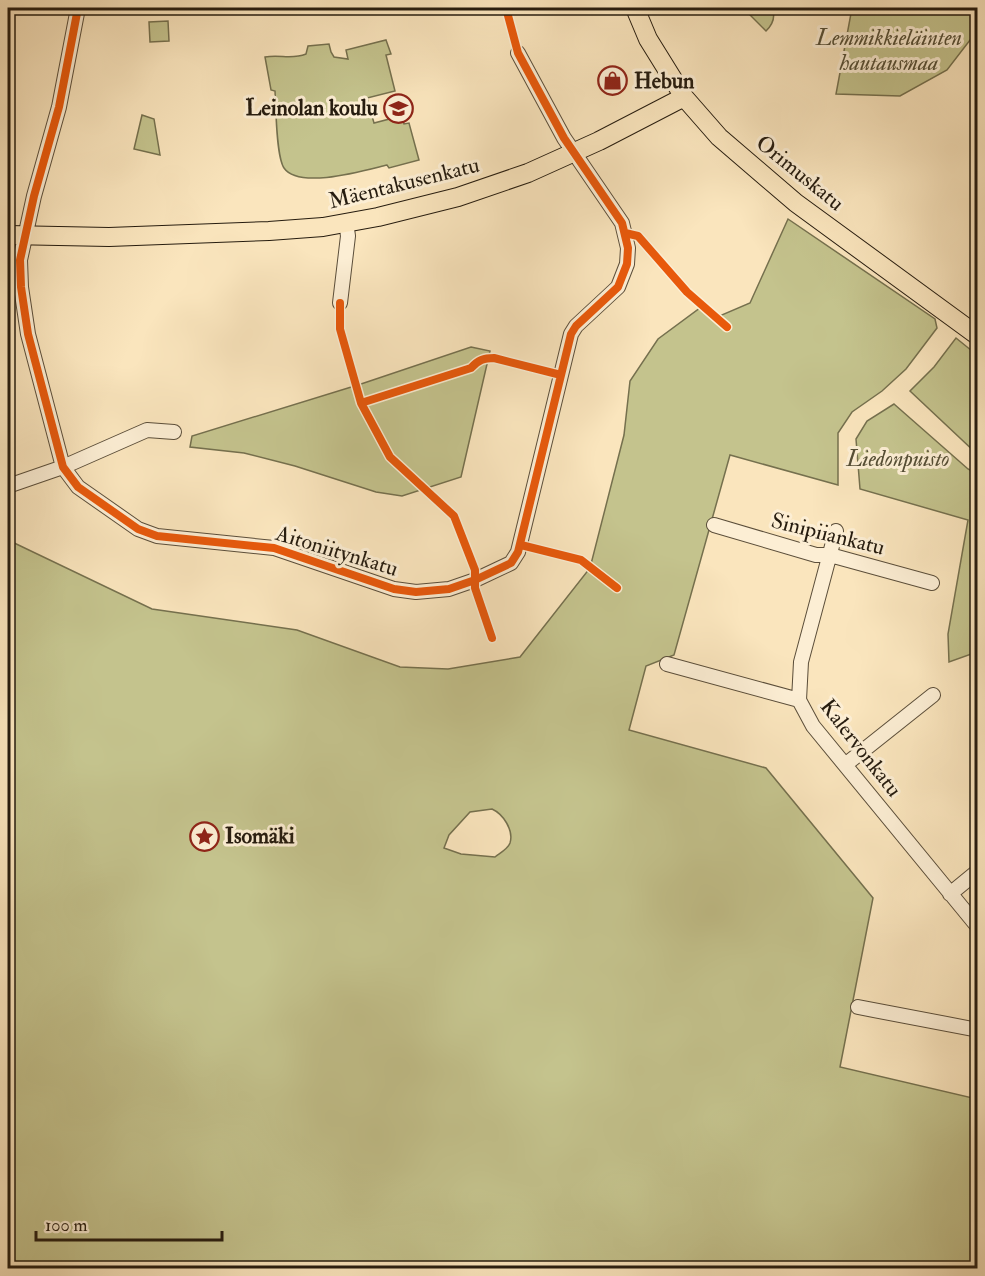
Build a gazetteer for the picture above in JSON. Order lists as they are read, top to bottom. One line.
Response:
{"streets":{"main road":["Orimuskatu","Mäentakusenkatu"],"street":["Sinipiiankatu","Aitoniitynkatu","Kalervonkatu"]},"crossings":[["Orimuskatu","Mäentakusenkatu"],["Mäentakusenkatu","Aitoniitynkatu"],["Sinipiiankatu","Kalervonkatu"]],"parks":["Lemmikkieläinten hautausmaa","Liedonpuisto"],"places":{"shop":["Hebun"],"school or university":["Leinolan koulu"],"place":["Isomäki"]},"scale_bar":"100 m"}
